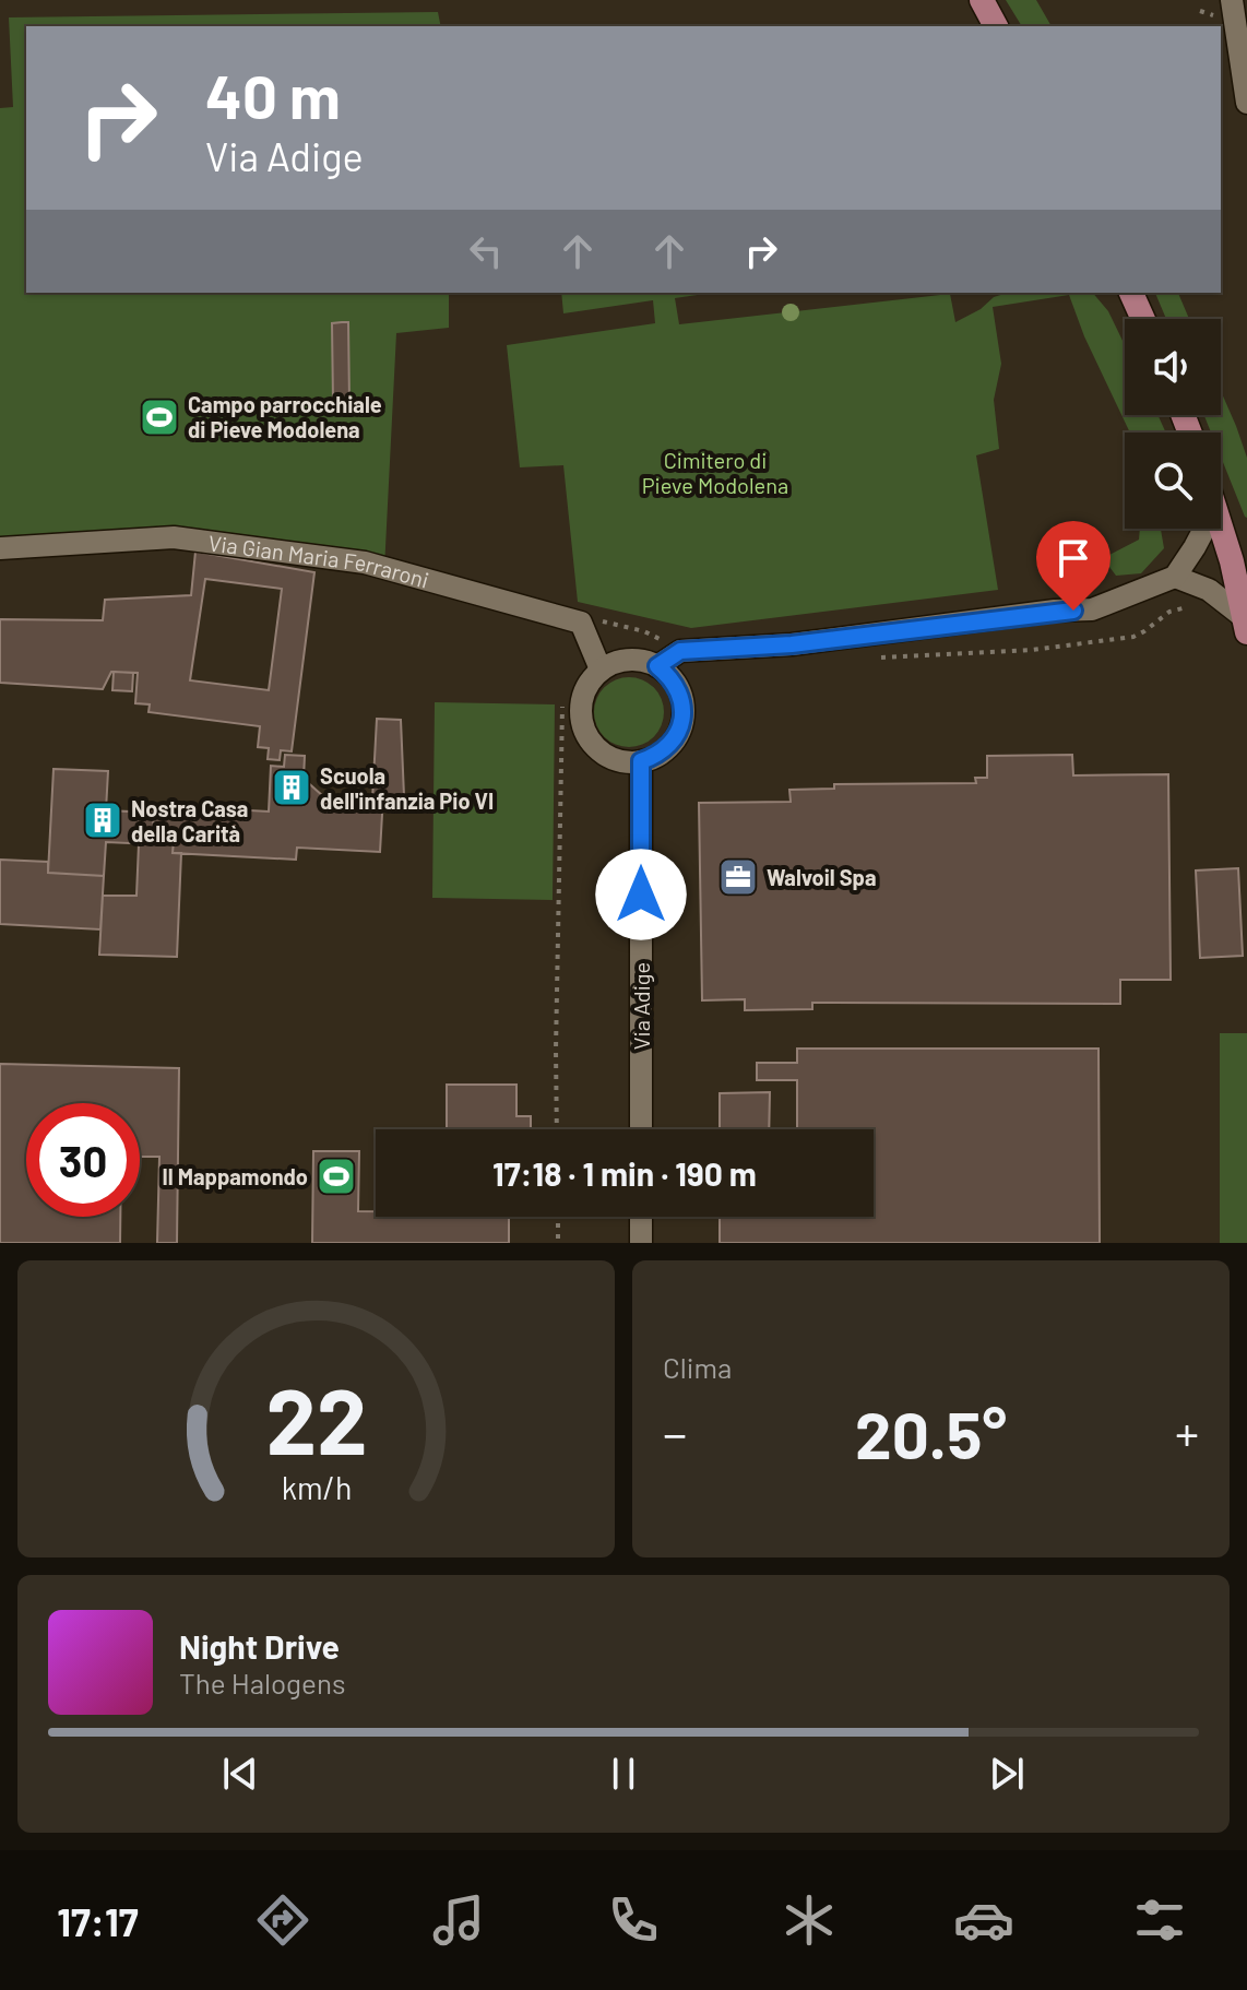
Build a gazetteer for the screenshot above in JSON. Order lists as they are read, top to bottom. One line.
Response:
{"streets":{"street":["Via Gian Maria Ferraroni","Via Adige"]},"crossings":[["Via Gian Maria Ferraroni","Via Adige"]],"parks":["Cimitero di Pieve Modolena"],"places":{"sports":["Campo parrocchiale di Pieve Modolena","Il Mappamondo"],"building":["Scuola dell'infanzia Pio VI","Nostra Casa della Carità"],"office":["Walvoil Spa"]},"page":{"turn":["40 m","Via Adige"],"limit":"30","trip":"17:18 · 1 min · 190 m","tile":"Clima","heat":["−","20.5°","+"],"song":["Night Drive","The Halogens"],"tabs":"17:17","gauge":["22","km/h"]}}
